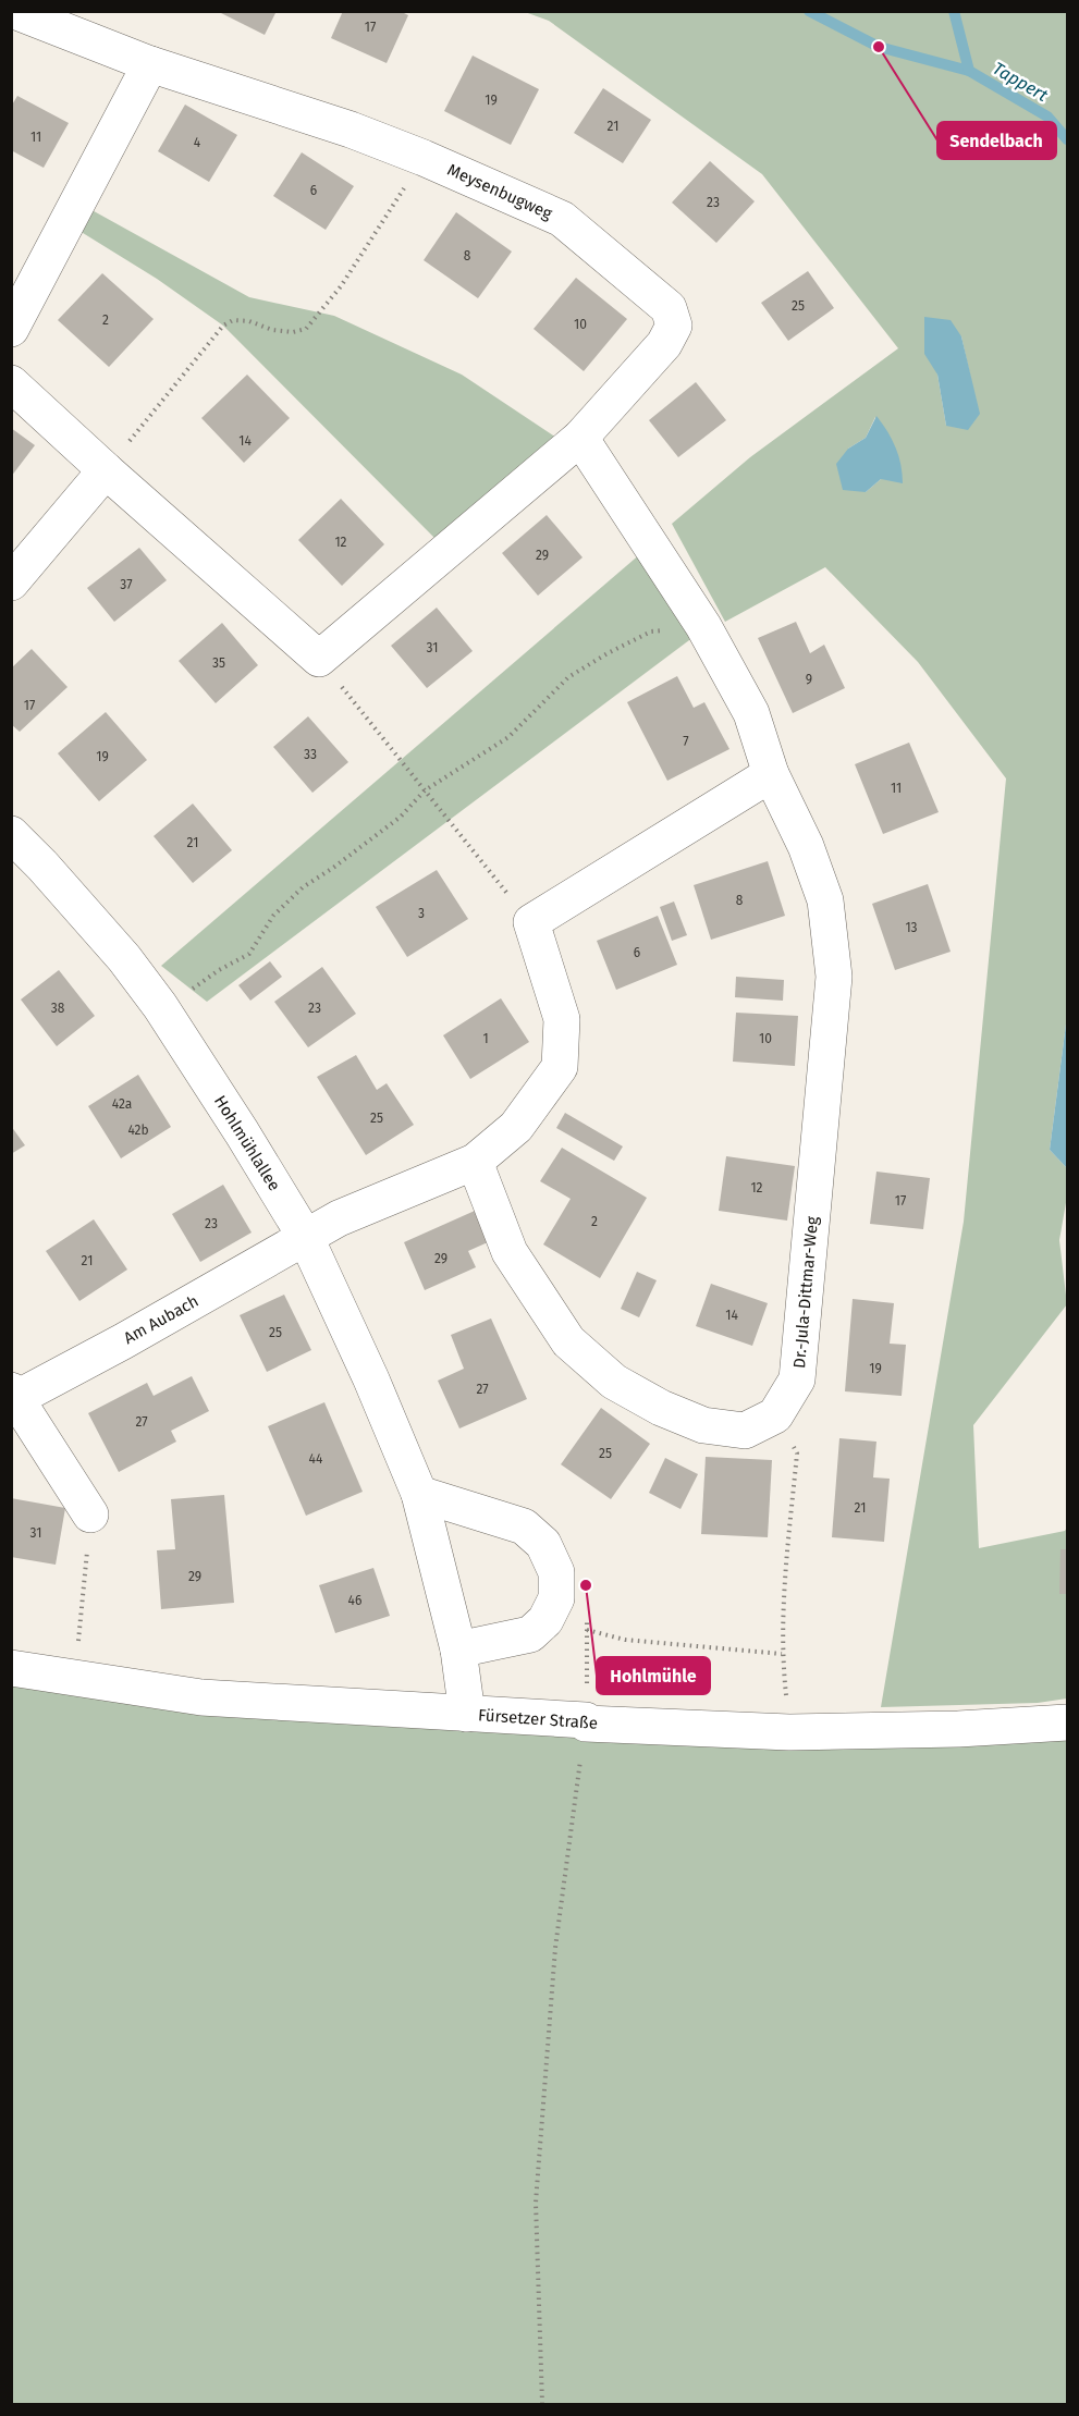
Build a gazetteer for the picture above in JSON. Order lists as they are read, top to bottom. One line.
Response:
{"streets":{"street":["Meysenbugweg","Hohlmühlallee","Dr.-Jula-Dittmar-Weg","Am Aubach","Fürsetzer Straße"]},"crossings":[["Hohlmühlallee","Am Aubach"],["Hohlmühlallee","Fürsetzer Straße"]],"water":["Tappert"],"places":["Sendelbach","Hohlmühle"],"house_numbers":["17","19","21","11","4","6","23","8","25","2","10","14","12","29","37","31","35","9","17","7","33","19","11","21","8","3","13","6","38","23","1","10","42a","25","42b","12","17","2","23","29","21","14","25","19","27","27","25","44","21","31","29","46"]}
